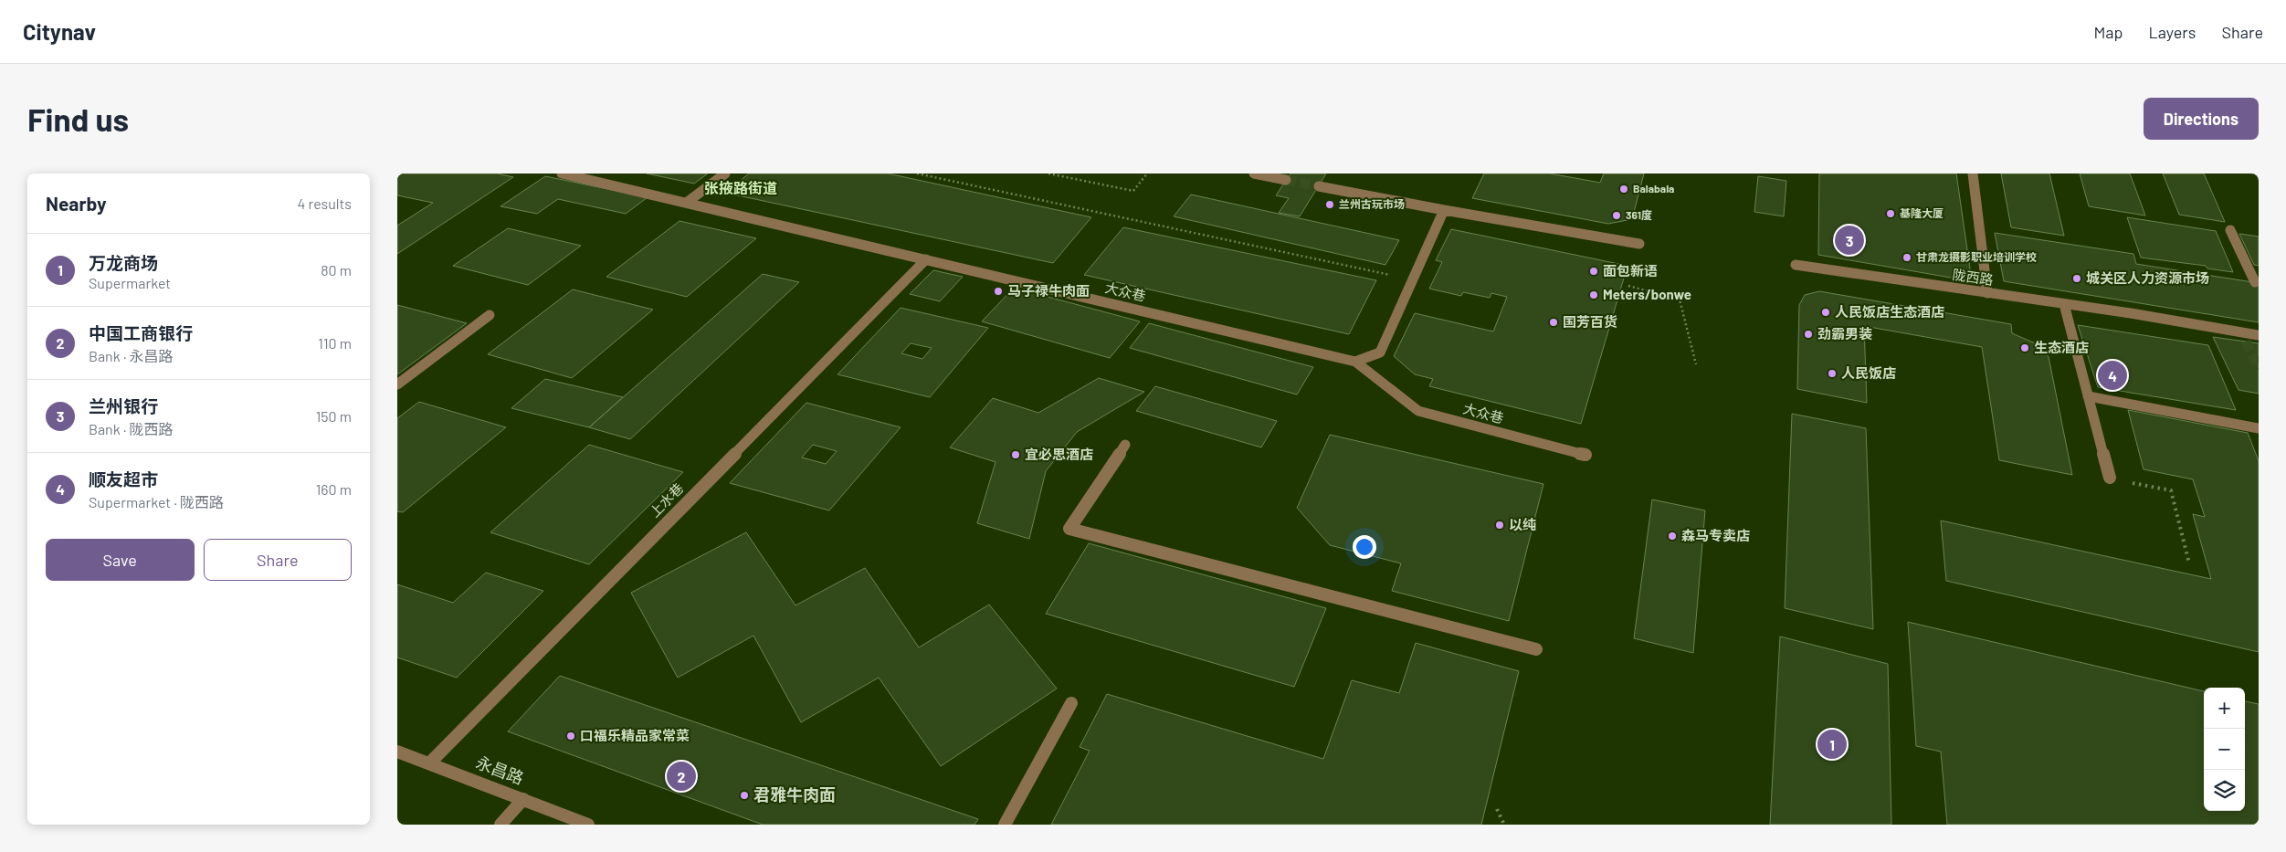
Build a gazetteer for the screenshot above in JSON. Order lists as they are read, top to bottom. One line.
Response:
{"streets":{"street":["陇西路","大众巷","上水巷","永昌路"]},"crossings":[["大众巷","上水巷"],["上水巷","永昌路"]],"districts":["张掖路街道"],"places":["Balabala","兰州古玩市场","基隆大厦","361度","甘肃龙摄影职业培训学校","面包新语","城关区人力资源市场","马子禄牛肉面","Meters/bonwe","人民饭店生态酒店","国芳百货","劲霸男装","生态酒店","人民饭店","宜必思酒店","以纯","森马专卖店","口福乐精品家常菜","君雅牛肉面"],"page":{"header":"Citynav","nav":["Map","Layers","Share"],"buttons":["Directions",["Save","Share"]],"title":"Find us","heading":["Nearby","4 results"],"pins":["3","4","1","2"],"list":[{"mark":"1","name":"万龙商场","note":"Supermarket","value":"80 m"},{"mark":"2","name":"中国工商银行","note":"Bank · 永昌路","value":"110 m"},{"mark":"3","name":"兰州银行","note":"Bank · 陇西路","value":"150 m"},{"mark":"4","name":"顺友超市","note":"Supermarket · 陇西路","value":"160 m"}],"map_buttons":["+","−"]}}
